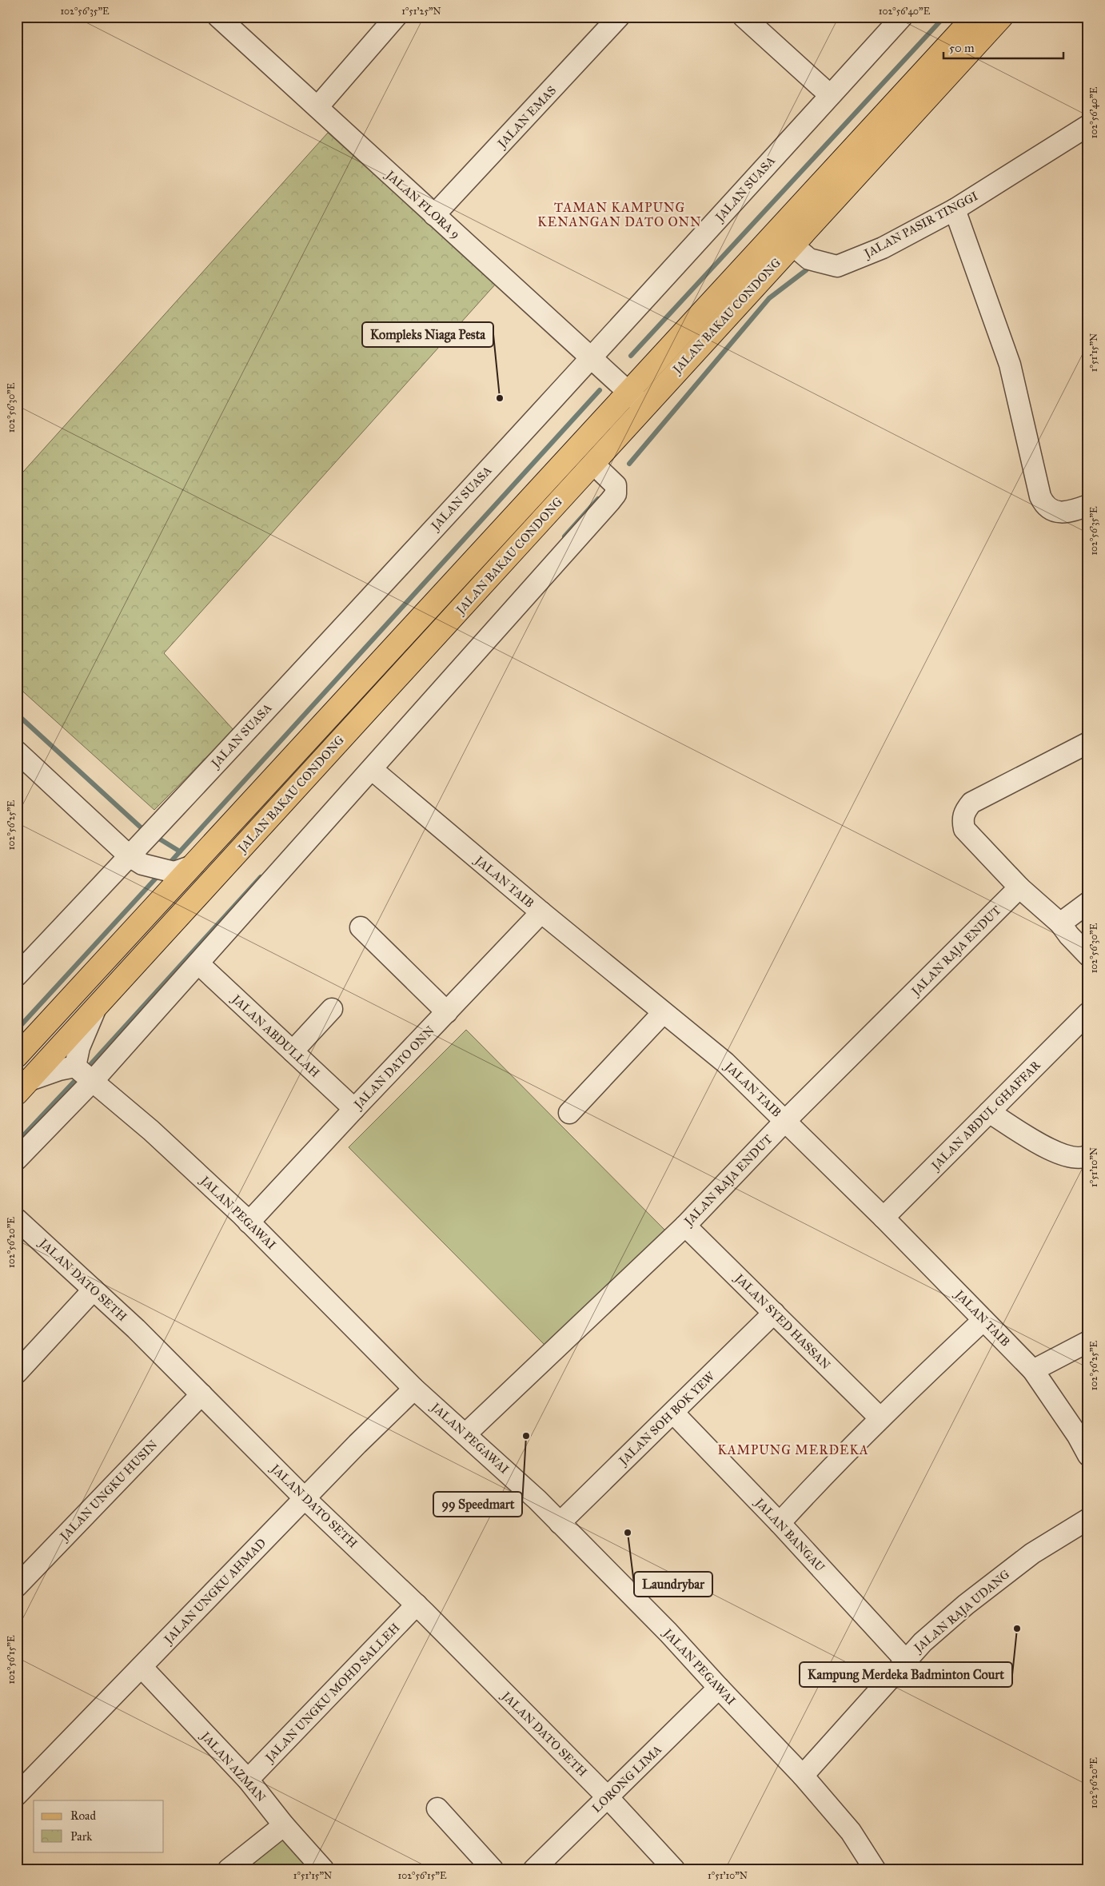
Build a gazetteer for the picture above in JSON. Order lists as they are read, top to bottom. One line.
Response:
{"streets":{"main road":["JALAN BAKAU CONDONG"],"street":["JALAN EMAS","JALAN SUASA","JALAN FLORA 9","JALAN PASIR TINGGI","JALAN TAIB","JALAN RAJA ENDUT","JALAN ABDULLAH","JALAN DATO ONN","JALAN ABDUL GHAFFAR","JALAN PEGAWAI","JALAN DATO SETH","JALAN SYED HASSAN","JALAN SOH BOK YEW","JALAN UNGKU HUSIN","JALAN BANGAU","JALAN UNGKU AHMAD","JALAN RAJA UDANG","JALAN UNGKU MOHD SALLEH","JALAN AZMAN","LORONG LIMA"]},"crossings":[["JALAN EMAS","JALAN FLORA 9"],["JALAN SUASA","JALAN FLORA 9"],["JALAN FLORA 9","JALAN BAKAU CONDONG"],["JALAN PASIR TINGGI","JALAN BAKAU CONDONG"],["JALAN TAIB","JALAN RAJA ENDUT"],["JALAN TAIB","JALAN DATO ONN"],["JALAN TAIB","JALAN ABDUL GHAFFAR"],["JALAN RAJA ENDUT","JALAN PEGAWAI"],["JALAN RAJA ENDUT","JALAN SYED HASSAN"],["JALAN ABDULLAH","JALAN DATO ONN"],["JALAN DATO ONN","JALAN PEGAWAI"],["JALAN PEGAWAI","JALAN SOH BOK YEW"],["JALAN PEGAWAI","JALAN UNGKU AHMAD"],["JALAN PEGAWAI","JALAN RAJA UDANG"],["JALAN PEGAWAI","LORONG LIMA"],["JALAN DATO SETH","JALAN UNGKU HUSIN"],["JALAN DATO SETH","JALAN UNGKU AHMAD"],["JALAN DATO SETH","JALAN UNGKU MOHD SALLEH"],["JALAN DATO SETH","LORONG LIMA"],["JALAN SYED HASSAN","JALAN SOH BOK YEW"],["JALAN SOH BOK YEW","JALAN BANGAU"],["JALAN BANGAU","JALAN RAJA UDANG"],["JALAN UNGKU AHMAD","JALAN AZMAN"],["JALAN UNGKU MOHD SALLEH","JALAN AZMAN"]],"districts":["TAMAN KAMPUNG KENANGAN DATO ONN","KAMPUNG MERDEKA"],"places":["Kompleks Niaga Pesta","99 Speedmart","Laundrybar","Kampung Merdeka Badminton Court"],"legend":["Road","Park"],"scale_bar":"50 m","coordinates":["102°56'35\"E","1°51'25\"N","102°56'40\"E","1°51'15\"N","102°56'30\"E","102°56'25\"E","1°51'10\"N","102°56'20\"E","102°56'15\"E"]}
